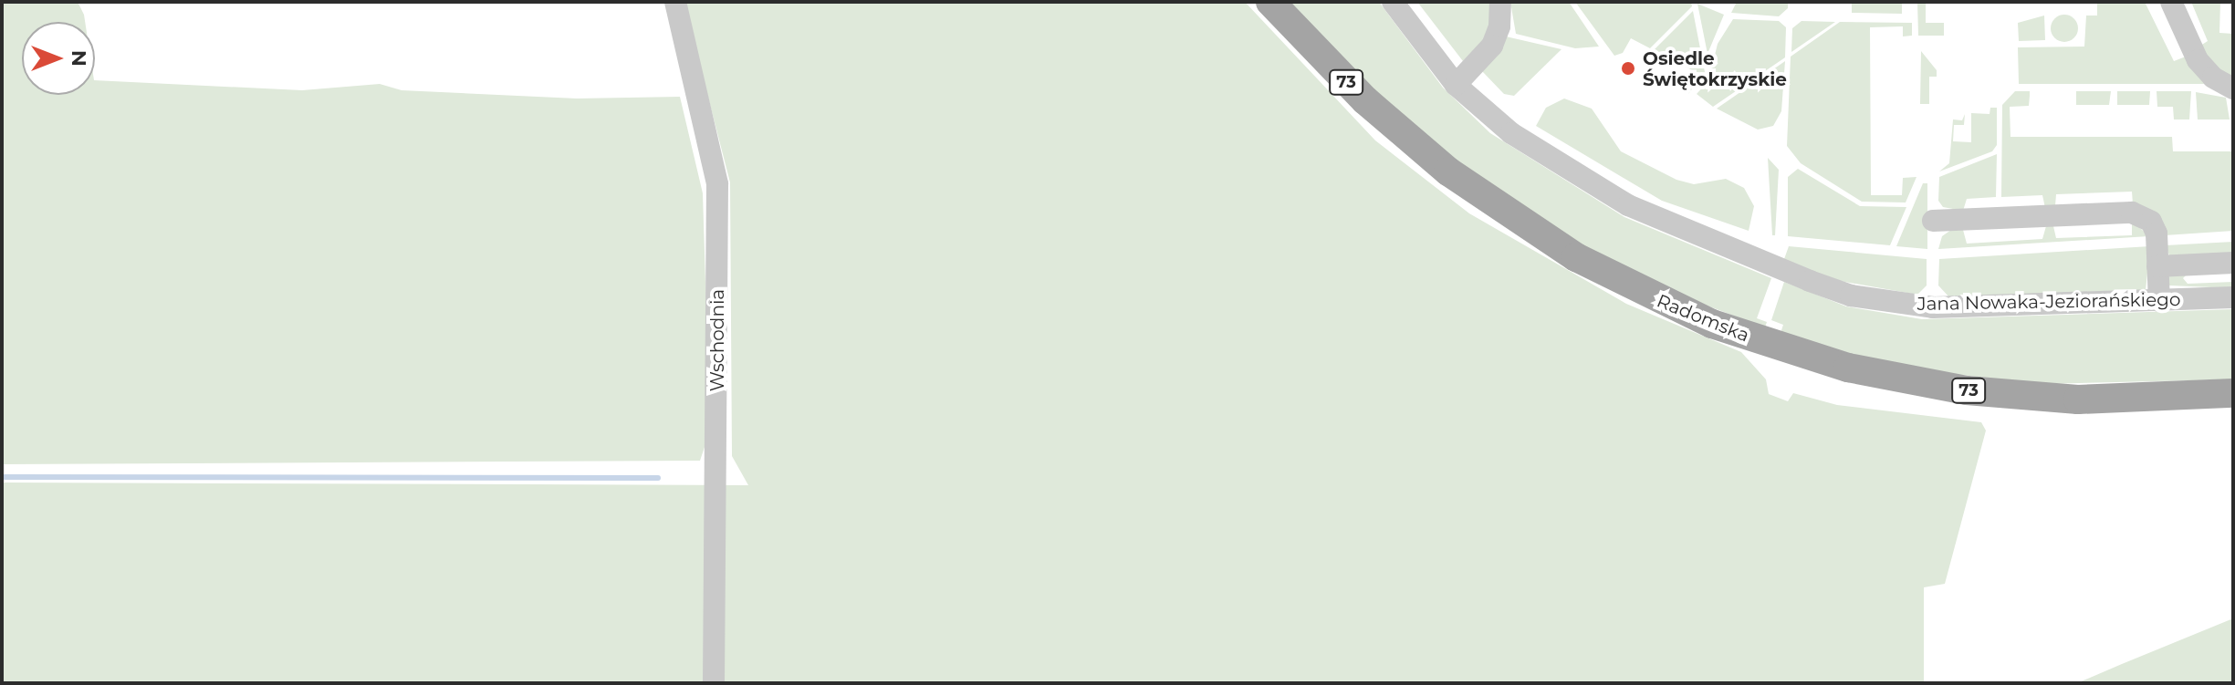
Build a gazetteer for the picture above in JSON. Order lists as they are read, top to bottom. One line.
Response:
{"streets":{"main road":["73","Radomska"],"street":["Jana Nowaka-Jeziorańskiego","Wschodnia"]},"places":["Osiedle Świętokrzyskie"],"north":"right"}
